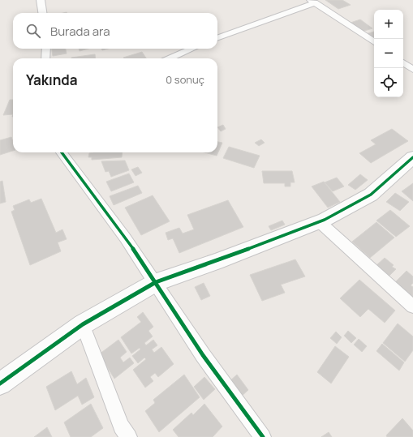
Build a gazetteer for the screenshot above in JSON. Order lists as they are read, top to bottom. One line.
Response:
{"page":{"map_buttons":["+","−"],"search":"Burada ara","heading":["Yakında","0 sonuç"]}}
